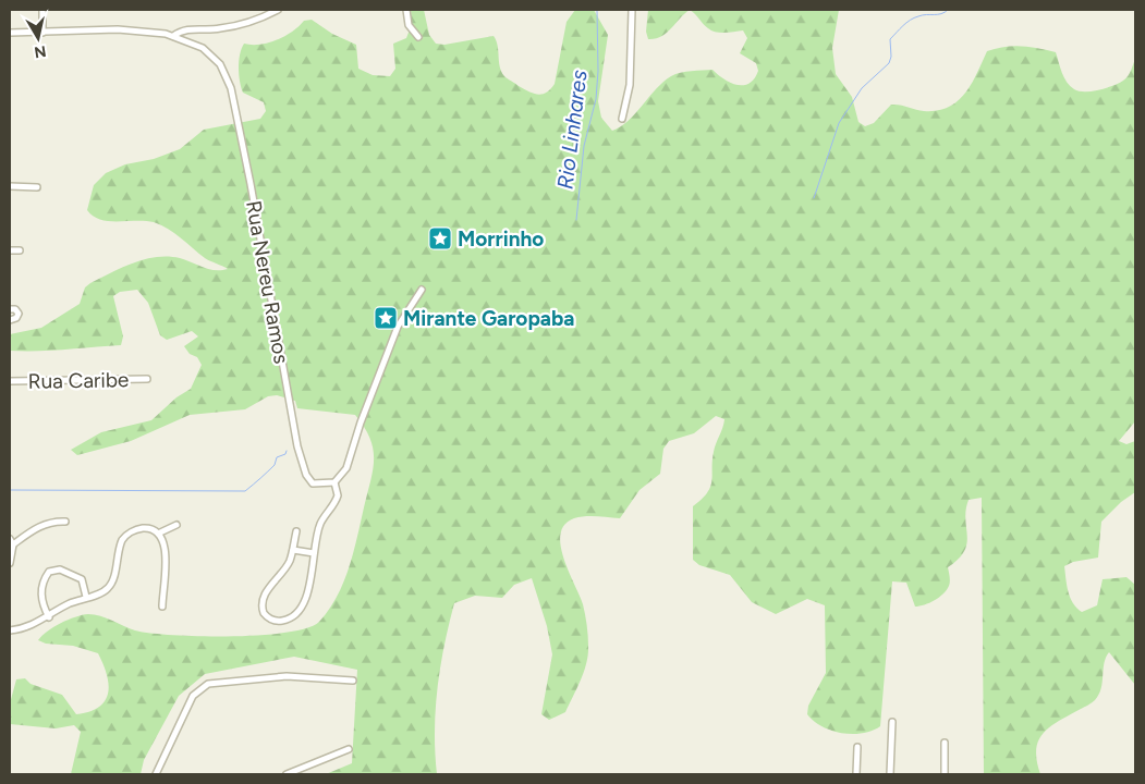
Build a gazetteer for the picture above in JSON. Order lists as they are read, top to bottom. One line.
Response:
{"streets":{"street":["Rua Nereu Ramos","Rua Caribe"]},"water":["Rio Linhares"],"places":{"place":["Morrinho","Mirante Garopaba"]},"north":"bottom"}
